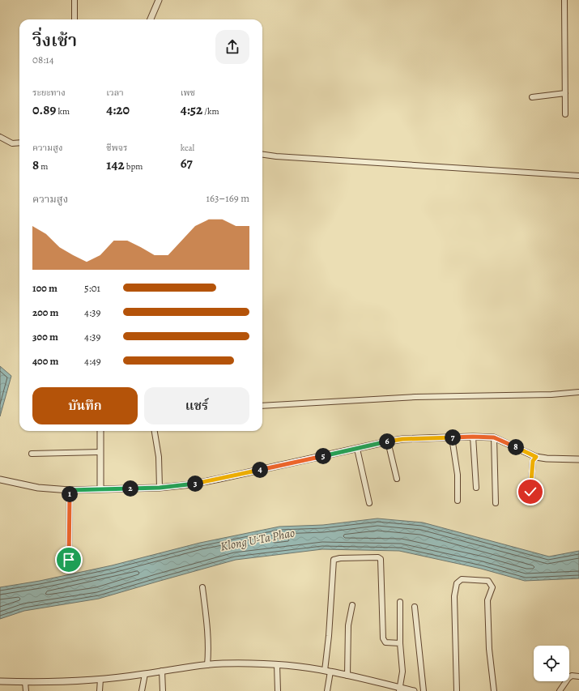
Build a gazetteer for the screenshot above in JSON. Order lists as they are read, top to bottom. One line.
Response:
{"water":["Klong U-Ta Phao"],"page":{"heading":["วิ่งเช้า","08:14"],"stats":[["ระยะทาง","0.89 km"],["เวลา","4:20"],["เพซ","4:52 /km"],["ความสูง","8 m"],["ชีพจร","142 bpm"],["kcal","67"]],"chart":["ความสูง","163–169 m"],"list":[{"name":"100 m","note":"5:01"},{"name":"200 m","note":"4:39"},{"name":"300 m","note":"4:39"},{"name":"400 m","note":"4:49"}],"buttons":["บันทึก","แชร์"],"pins":["7","6","8","5","4","3","2","1"]}}
